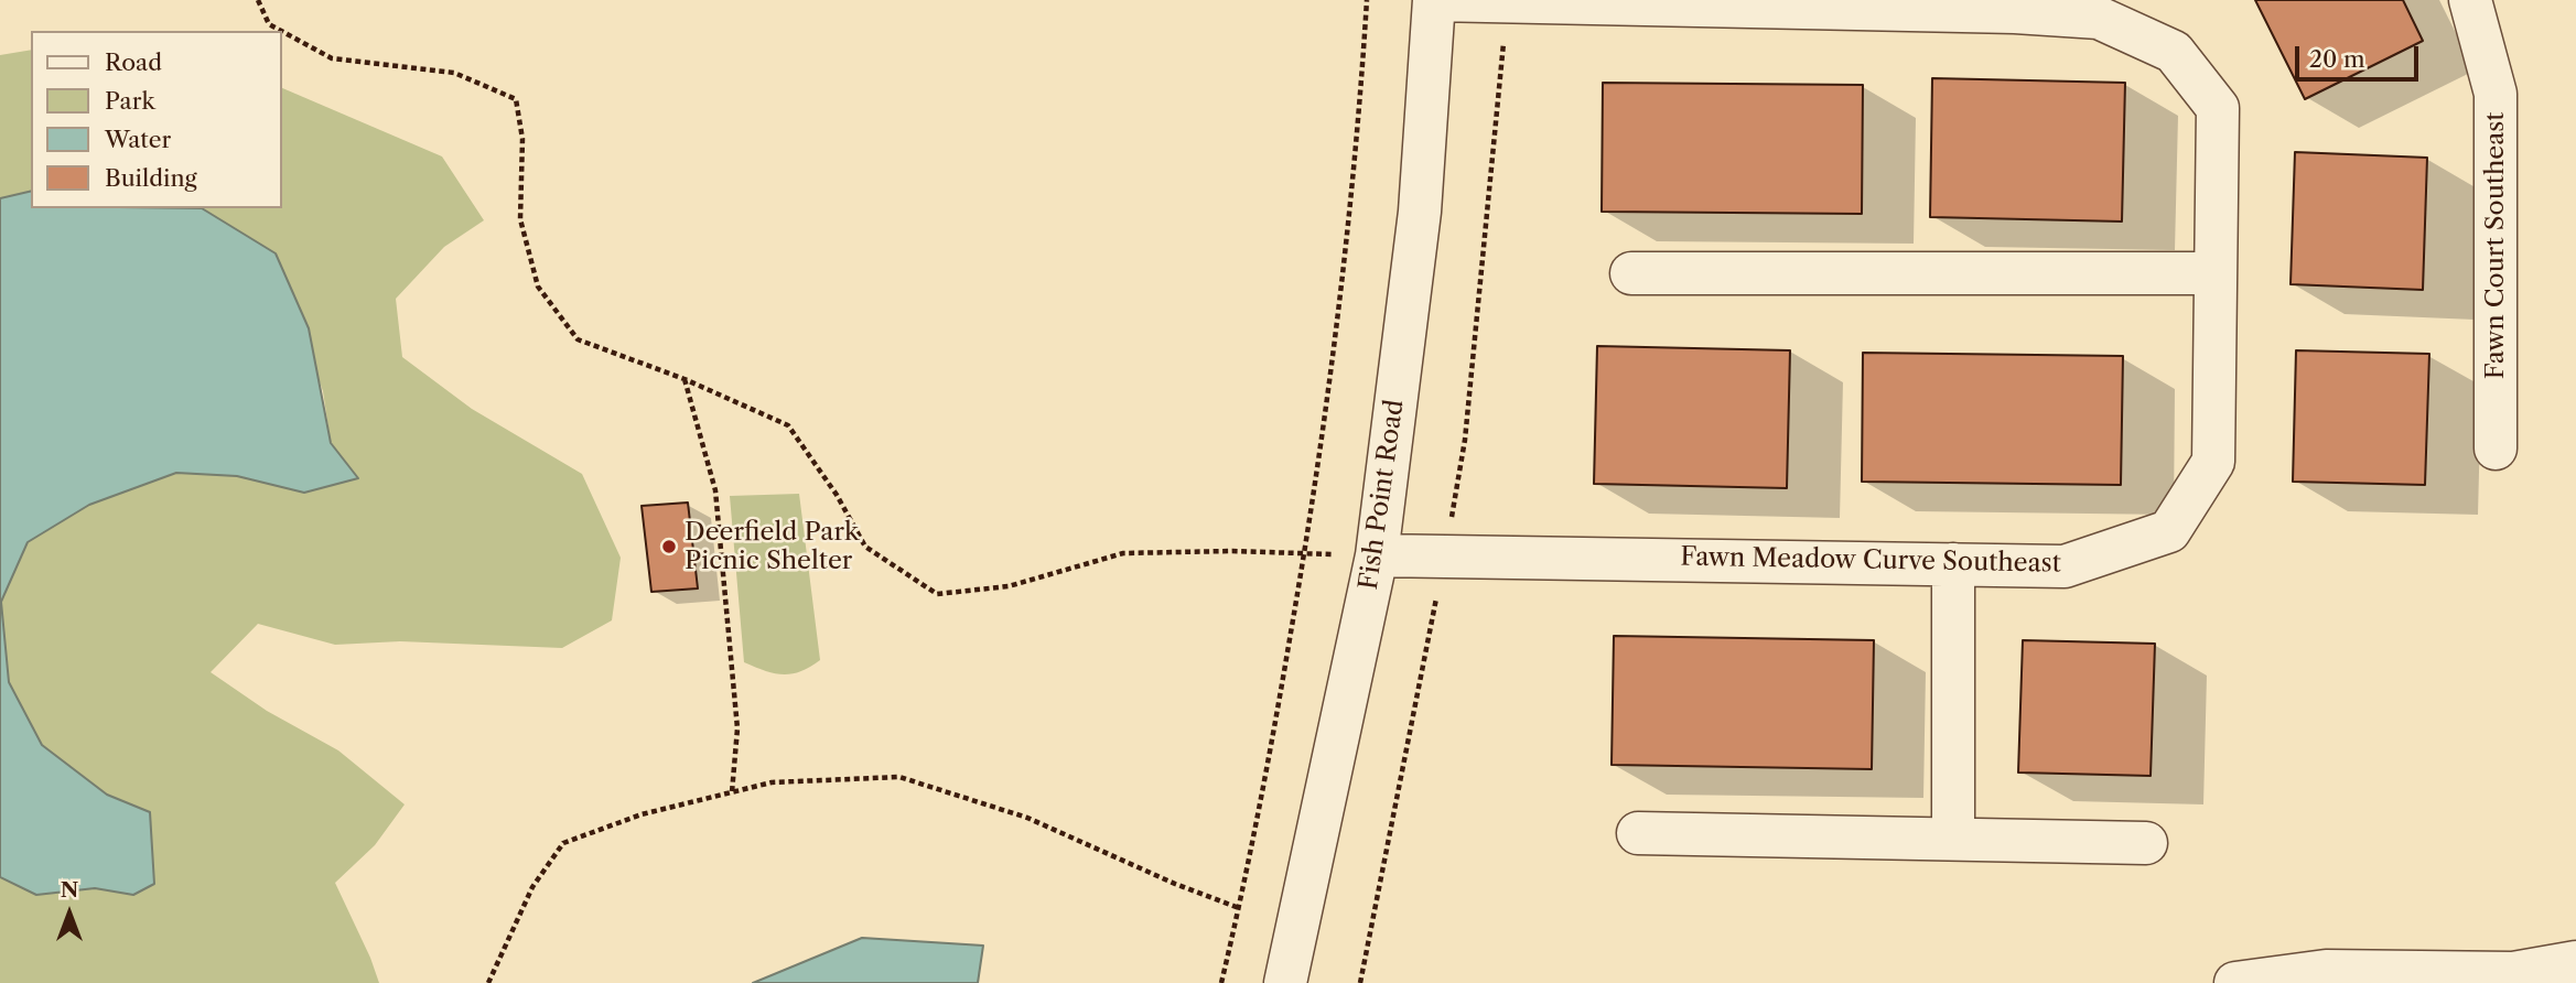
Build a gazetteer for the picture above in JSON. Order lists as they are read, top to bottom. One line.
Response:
{"streets":{"street":["Fawn Court Southeast","Fish Point Road","Fawn Meadow Curve Southeast"]},"crossings":[["Fish Point Road","Fawn Meadow Curve Southeast"]],"places":["Deerfield Park Picnic Shelter"],"legend":["Road","Park","Water","Building"],"scale_bar":"20 m","north":"top"}
